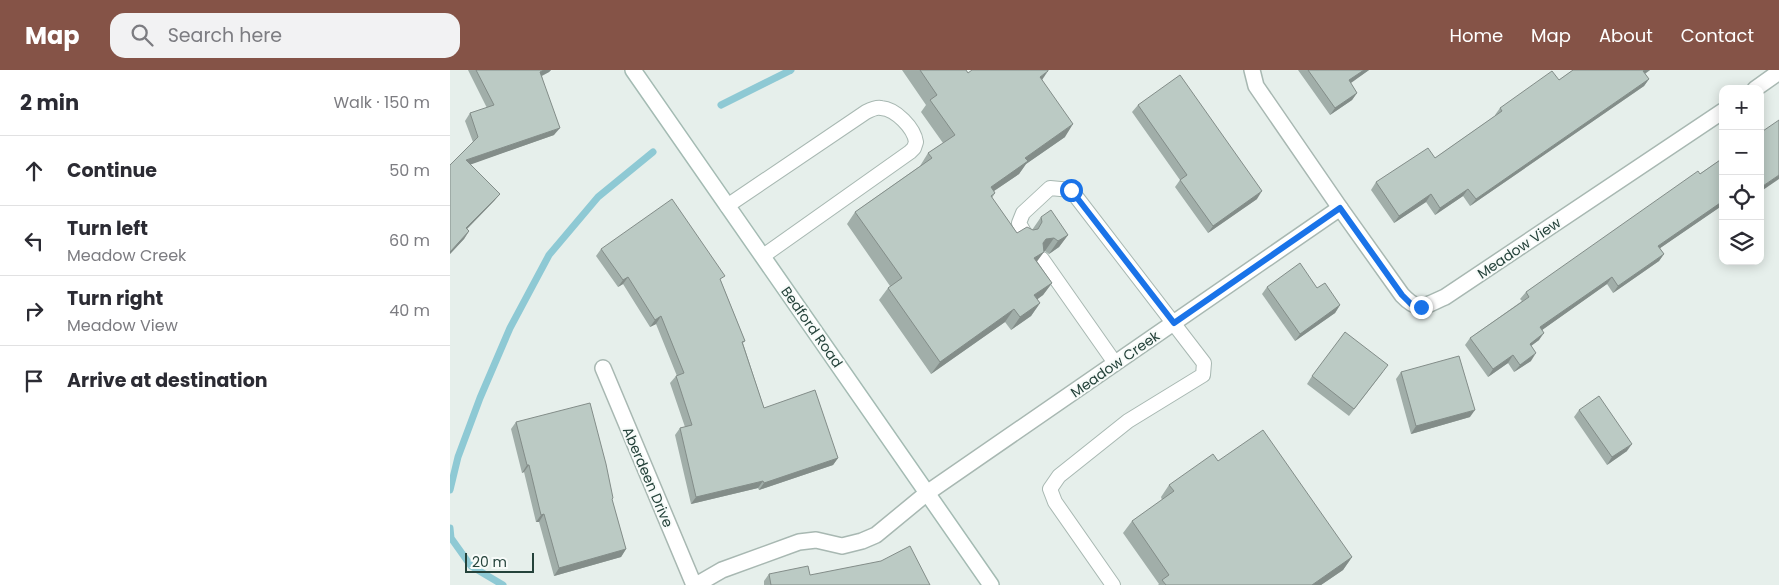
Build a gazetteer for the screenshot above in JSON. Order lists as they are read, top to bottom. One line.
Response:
{"streets":{"street":["Meadow View","Bedford Road","Meadow Creek","Aberdeen Drive"]},"crossings":[["Meadow View","Meadow Creek"],["Bedford Road","Meadow Creek"],["Meadow Creek","Aberdeen Drive"]],"scale_bar":"20 m","page":{"header":"Map","search":"Search here","nav":["Home","Map","About","Contact"],"heading":["2 min","Walk · 150 m"],"map_buttons":["+","−"],"list":[["Continue","50 m"],["Turn left","Meadow Creek","60 m"],["Turn right","Meadow View","40 m"],"Arrive at destination"],"scale":"20 m"}}
